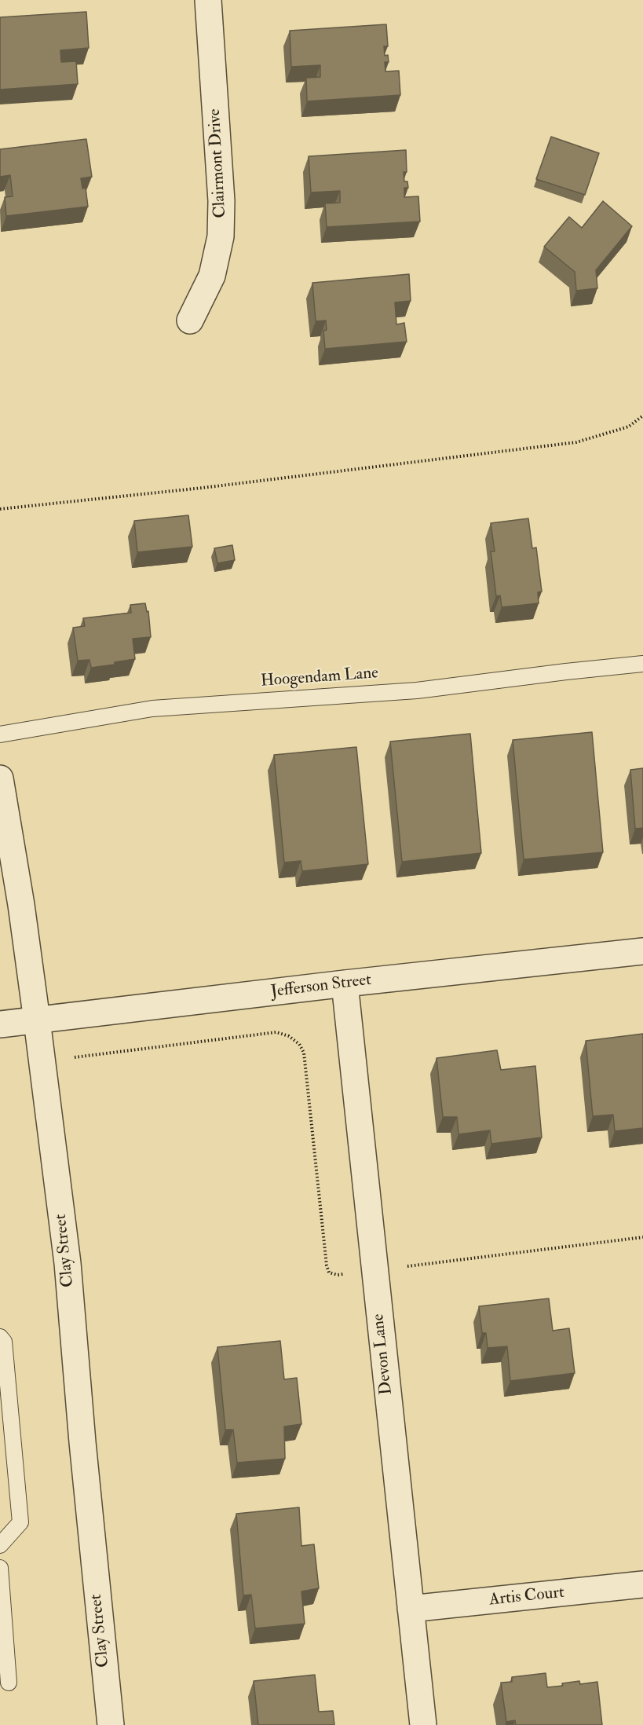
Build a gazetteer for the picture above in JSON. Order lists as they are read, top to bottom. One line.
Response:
{"streets":{"street":["Clairmont Drive","Jefferson Street","Clay Street","Devon Lane","Artis Court"],"lane":["Hoogendam Lane"]},"crossings":[["Jefferson Street","Clay Street"],["Jefferson Street","Devon Lane"],["Devon Lane","Artis Court"]]}
